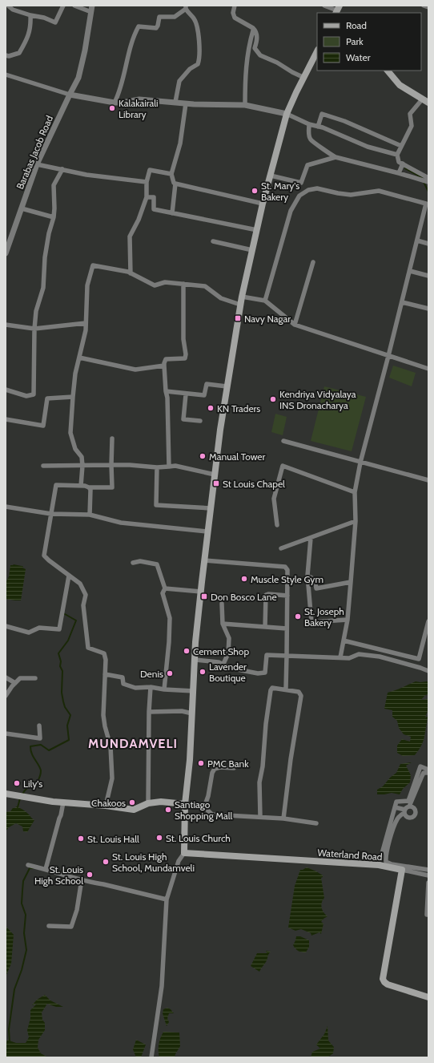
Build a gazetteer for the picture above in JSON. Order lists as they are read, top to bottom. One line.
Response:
{"streets":{"main road":["Waterland Road"],"street":["Barabas Jacob Road"]},"districts":["MUNDAMVELI"],"places":{"other":["Kalakairali Library","St. Mary's Bakery","Kendriya Vidyalaya INS Dronacharya","KN Traders","Manual Tower","Muscle Style Gym","St. Joseph Bakery","Cement Shop","Lavender Boutique","Denis","PMC Bank","Lily's","Chakoos","Santiago Shopping Mall","St. Louis Church","St. Louis Hall","St. Louis High School, Mundamveli","St. Louis High School"],"transit":["Navy Nagar","St Louis Chapel","Don Bosco Lane"]},"legend":["Road","Park","Water"]}
